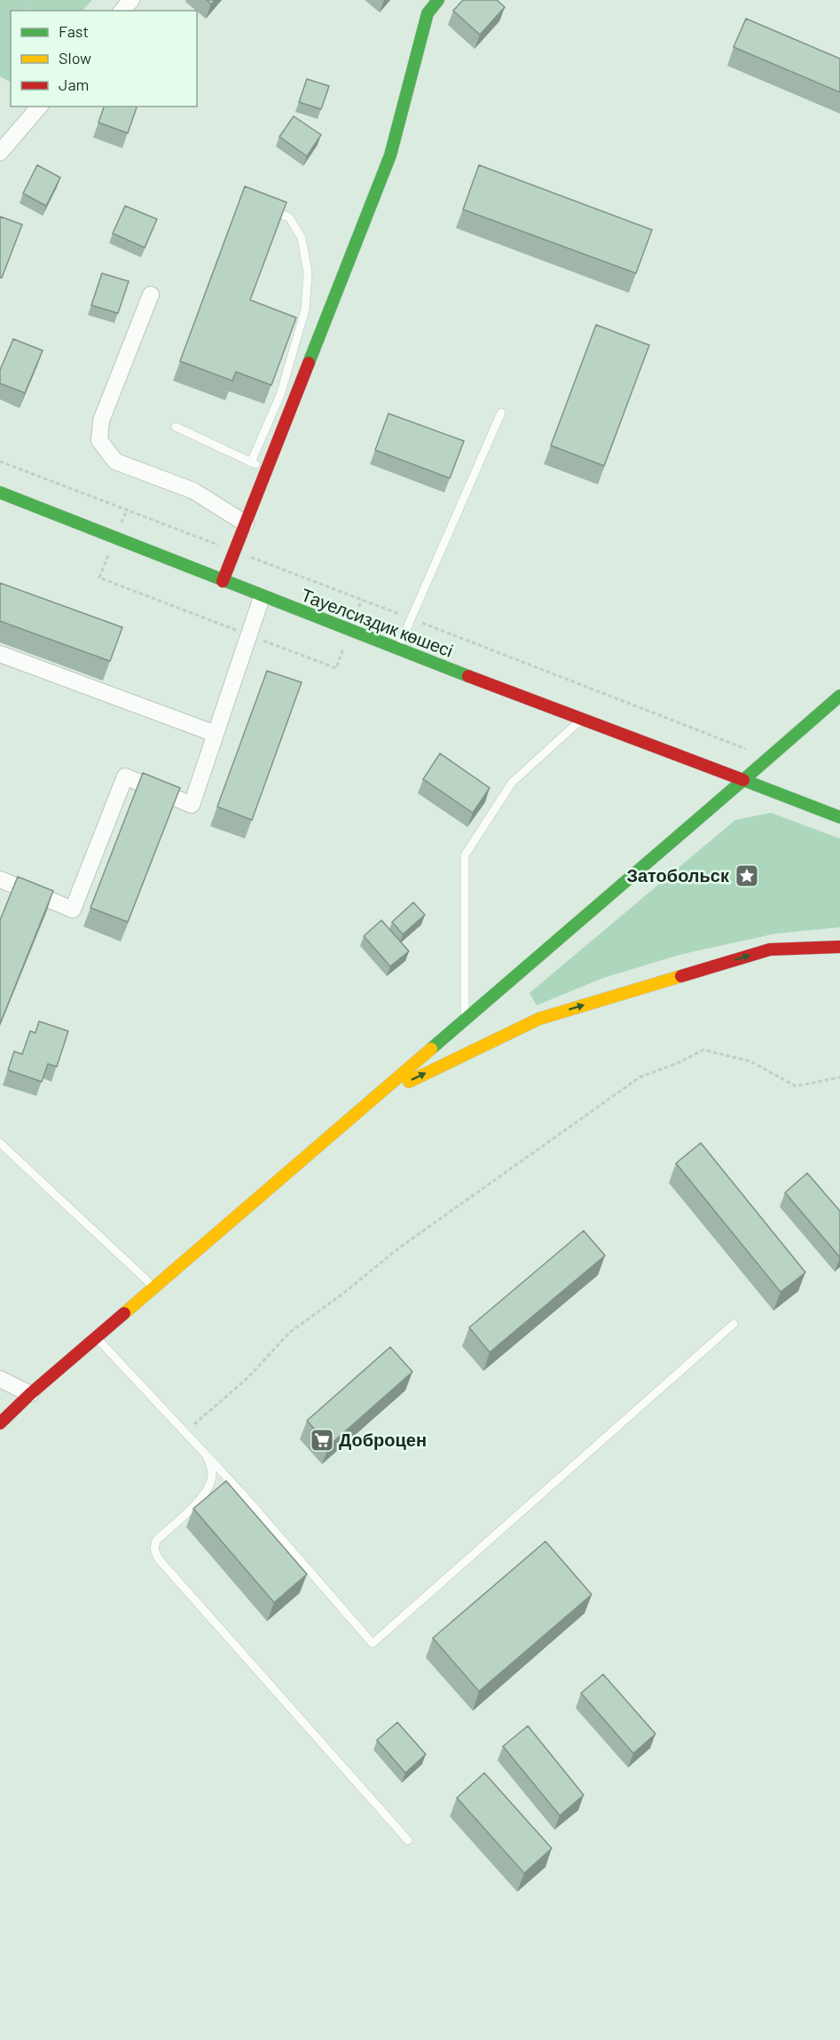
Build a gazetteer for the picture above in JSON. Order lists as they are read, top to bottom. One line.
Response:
{"streets":{"main road":["Тауелсиздик көшесі"]},"places":{"place":["Затобольск"],"supermarket":["Доброцен"]},"legend":["Fast","Slow","Jam"]}
